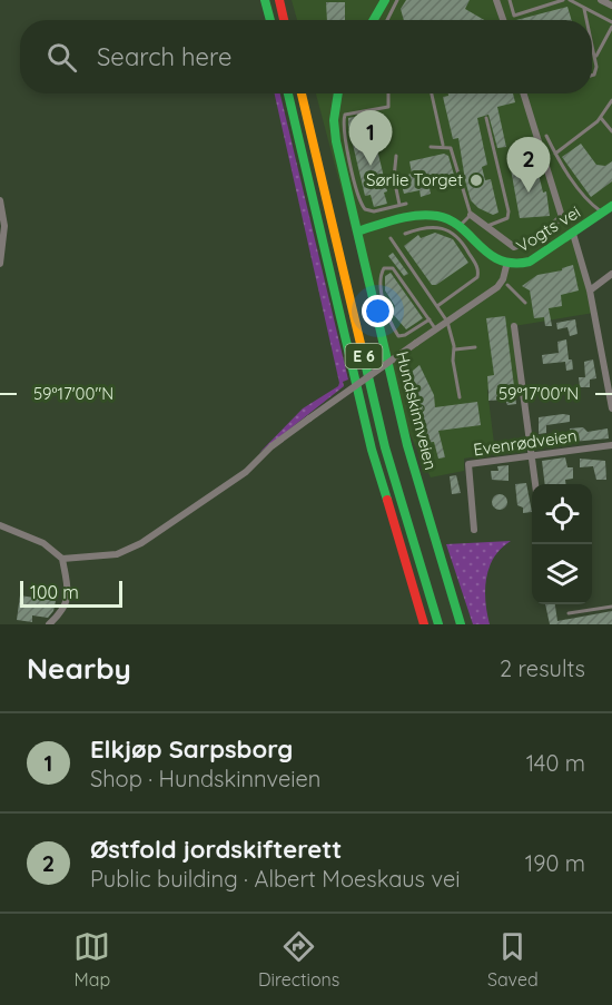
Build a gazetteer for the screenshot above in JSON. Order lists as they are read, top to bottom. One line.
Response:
{"streets":{"main road":["Vogts vei","E 6","Hundskinnveien"],"street":["Evenrødveien"]},"crossings":[["Vogts vei","Hundskinnveien"]],"places":["Sørlie Torget"],"scale_bar":"100 m","page":{"search":"Search here","pins":["1","2"],"scale":"100 m","heading":["Nearby","2 results"],"list":[{"mark":"1","name":"Elkjøp Sarpsborg","note":"Shop · Hundskinnveien","value":"140 m"},{"mark":"2","name":"Østfold jordskifterett","note":"Public building · Albert Moeskaus vei","value":"190 m"}],"nav":["Map","Directions","Saved"]},"coordinates":["59°17'00\"N"]}
